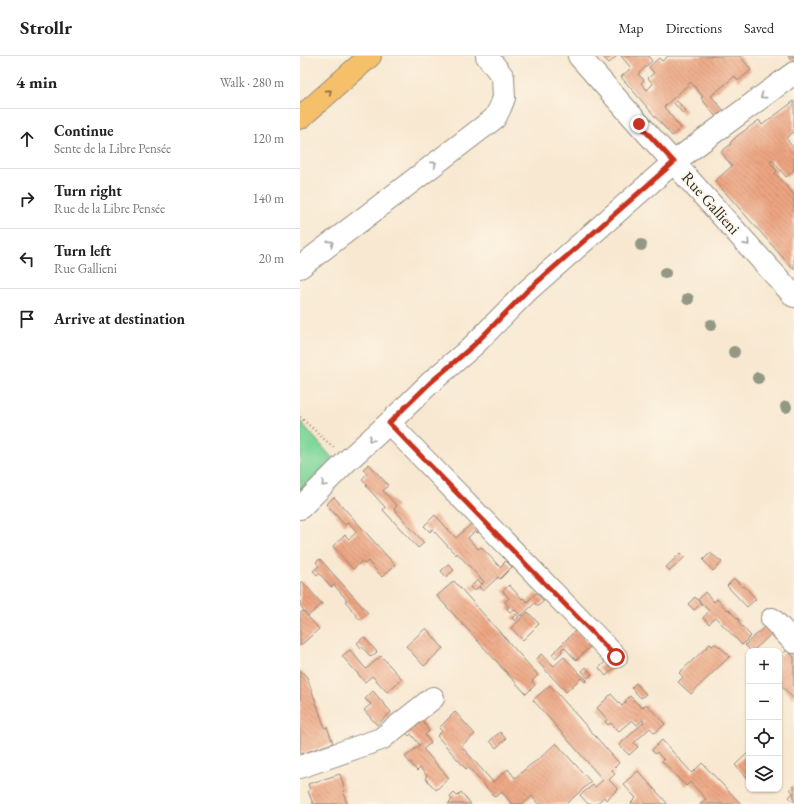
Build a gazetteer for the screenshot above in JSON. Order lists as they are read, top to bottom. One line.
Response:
{"streets":{"street":["Rue Gallieni"]},"one_way":["Rue Gallieni"],"page":{"header":"Strollr","nav":["Map","Directions","Saved"],"heading":["4 min","Walk · 280 m"],"list":[["Continue","Sente de la Libre Pensée","120 m"],["Turn right","Rue de la Libre Pensée","140 m"],["Turn left","Rue Gallieni","20 m"],"Arrive at destination"],"map_buttons":["+","−"]}}
